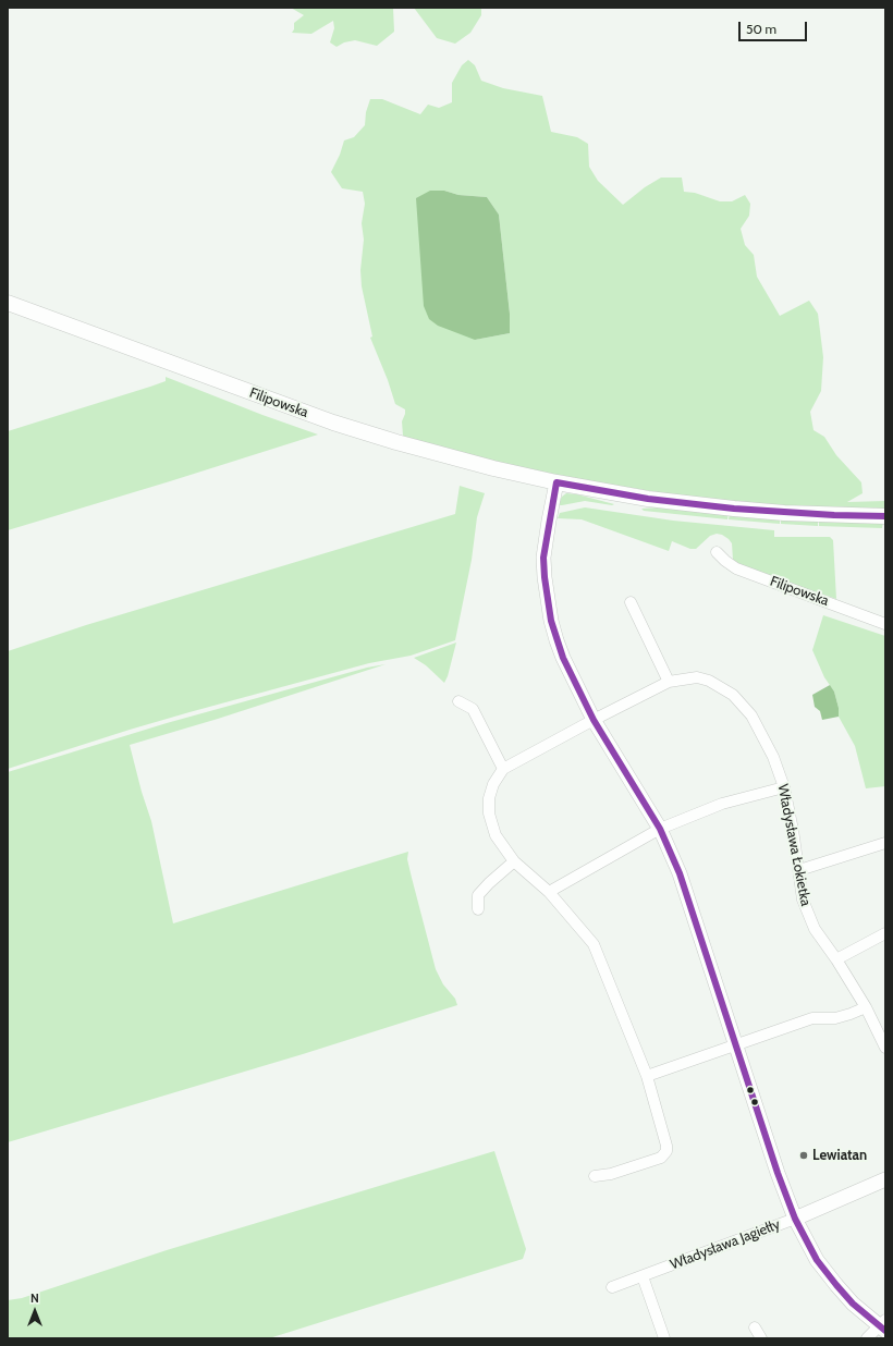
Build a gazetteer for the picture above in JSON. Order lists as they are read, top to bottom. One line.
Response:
{"streets":{"main road":["Filipowska"],"street":["Władysława Łokietka","Władysława Jagiełły"]},"places":["Lewiatan"],"scale_bar":"50 m","north":"top"}
